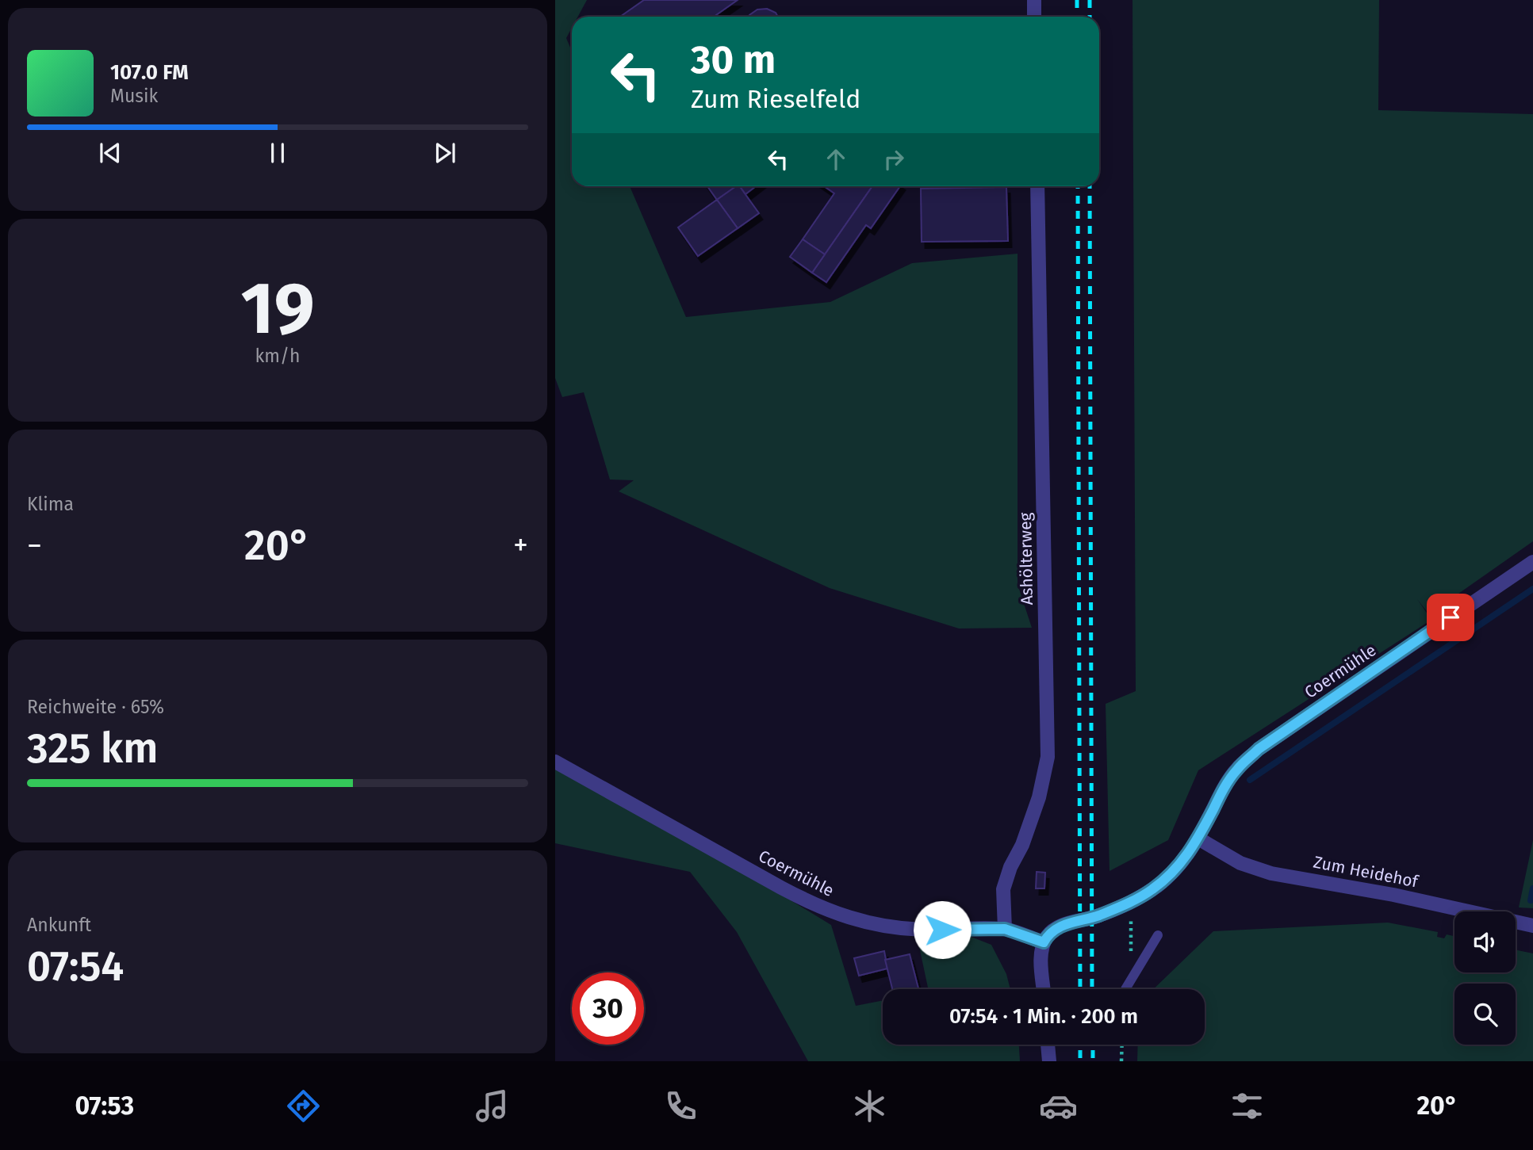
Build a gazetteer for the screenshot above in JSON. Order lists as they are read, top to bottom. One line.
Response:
{"streets":{"street":["Ashölterweg","Coermühle","Zum Heidehof"]},"crossings":[["Ashölterweg","Coermühle"],["Coermühle","Zum Heidehof"]],"page":{"turn":["30 m","Zum Rieselfeld"],"song":["107.0 FM","Musik"],"tile":[["19","km/h"],"Klima",["Reichweite · 65%","325 km"],["Ankunft","07:54"]],"heat":["−","20°","+"],"limit":"30","trip":"07:54 · 1 Min. · 200 m","tabs":["07:53","20°"]}}
